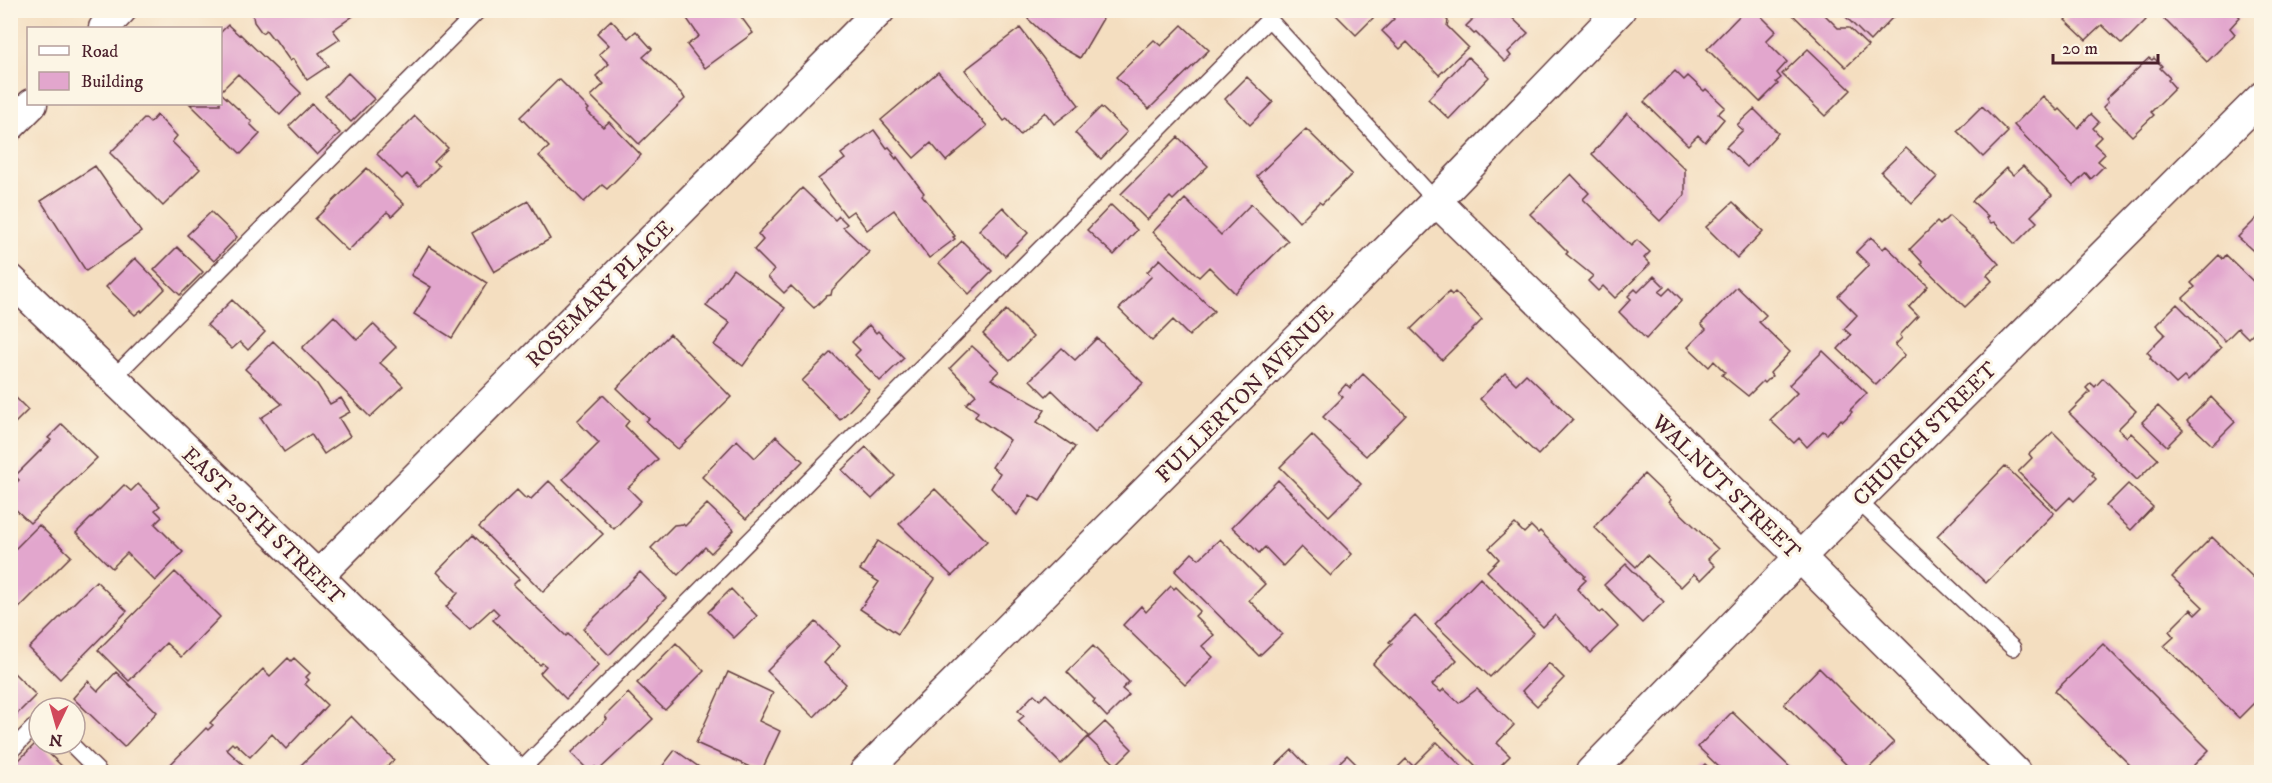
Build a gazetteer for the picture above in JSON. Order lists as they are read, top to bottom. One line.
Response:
{"streets":{"street":["ROSEMARY PLACE","FULLERTON AVENUE","CHURCH STREET","WALNUT STREET","EAST 20TH STREET"]},"crossings":[["ROSEMARY PLACE","EAST 20TH STREET"],["FULLERTON AVENUE","WALNUT STREET"],["CHURCH STREET","WALNUT STREET"]],"legend":["Road","Building"],"scale_bar":"20 m","north":"bottom"}
